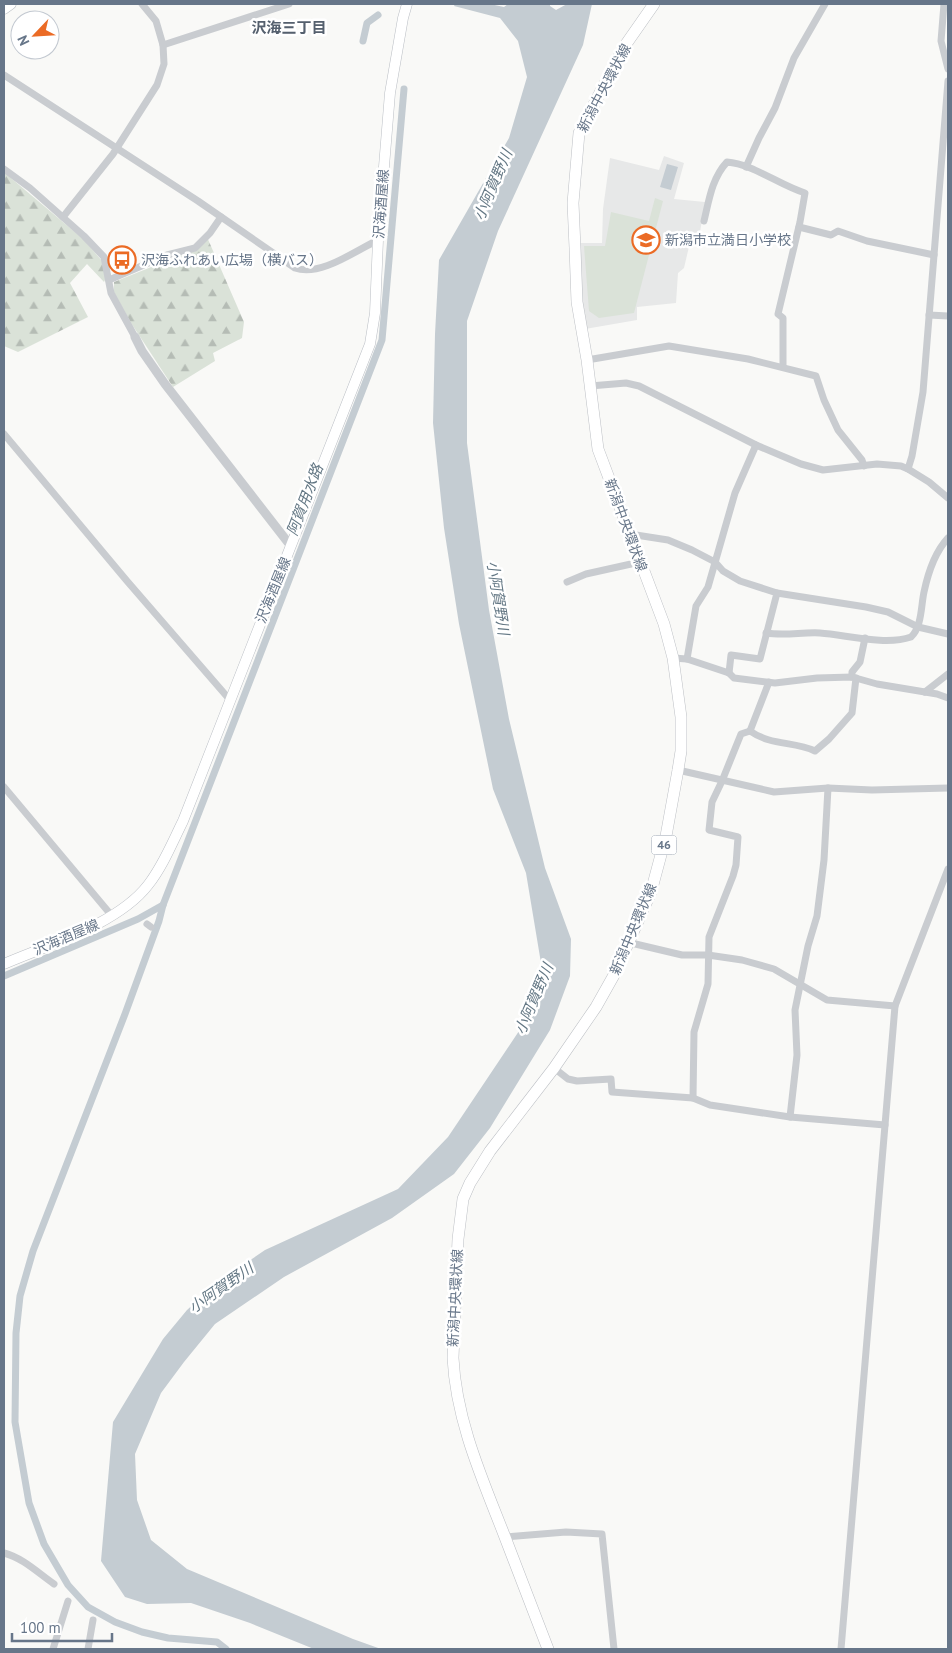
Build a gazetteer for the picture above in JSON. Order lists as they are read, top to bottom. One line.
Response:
{"streets":{"main road":["新潟中央環状線","沢海酒屋線","46"]},"districts":["沢海三丁目"],"water":["小阿賀野川","阿賀用水路"],"places":{"school or university":["新潟市立満日小学校"],"bus stop":["沢海ふれあい広場（横バス）"]},"scale_bar":"100 m","north":"bottom left"}
